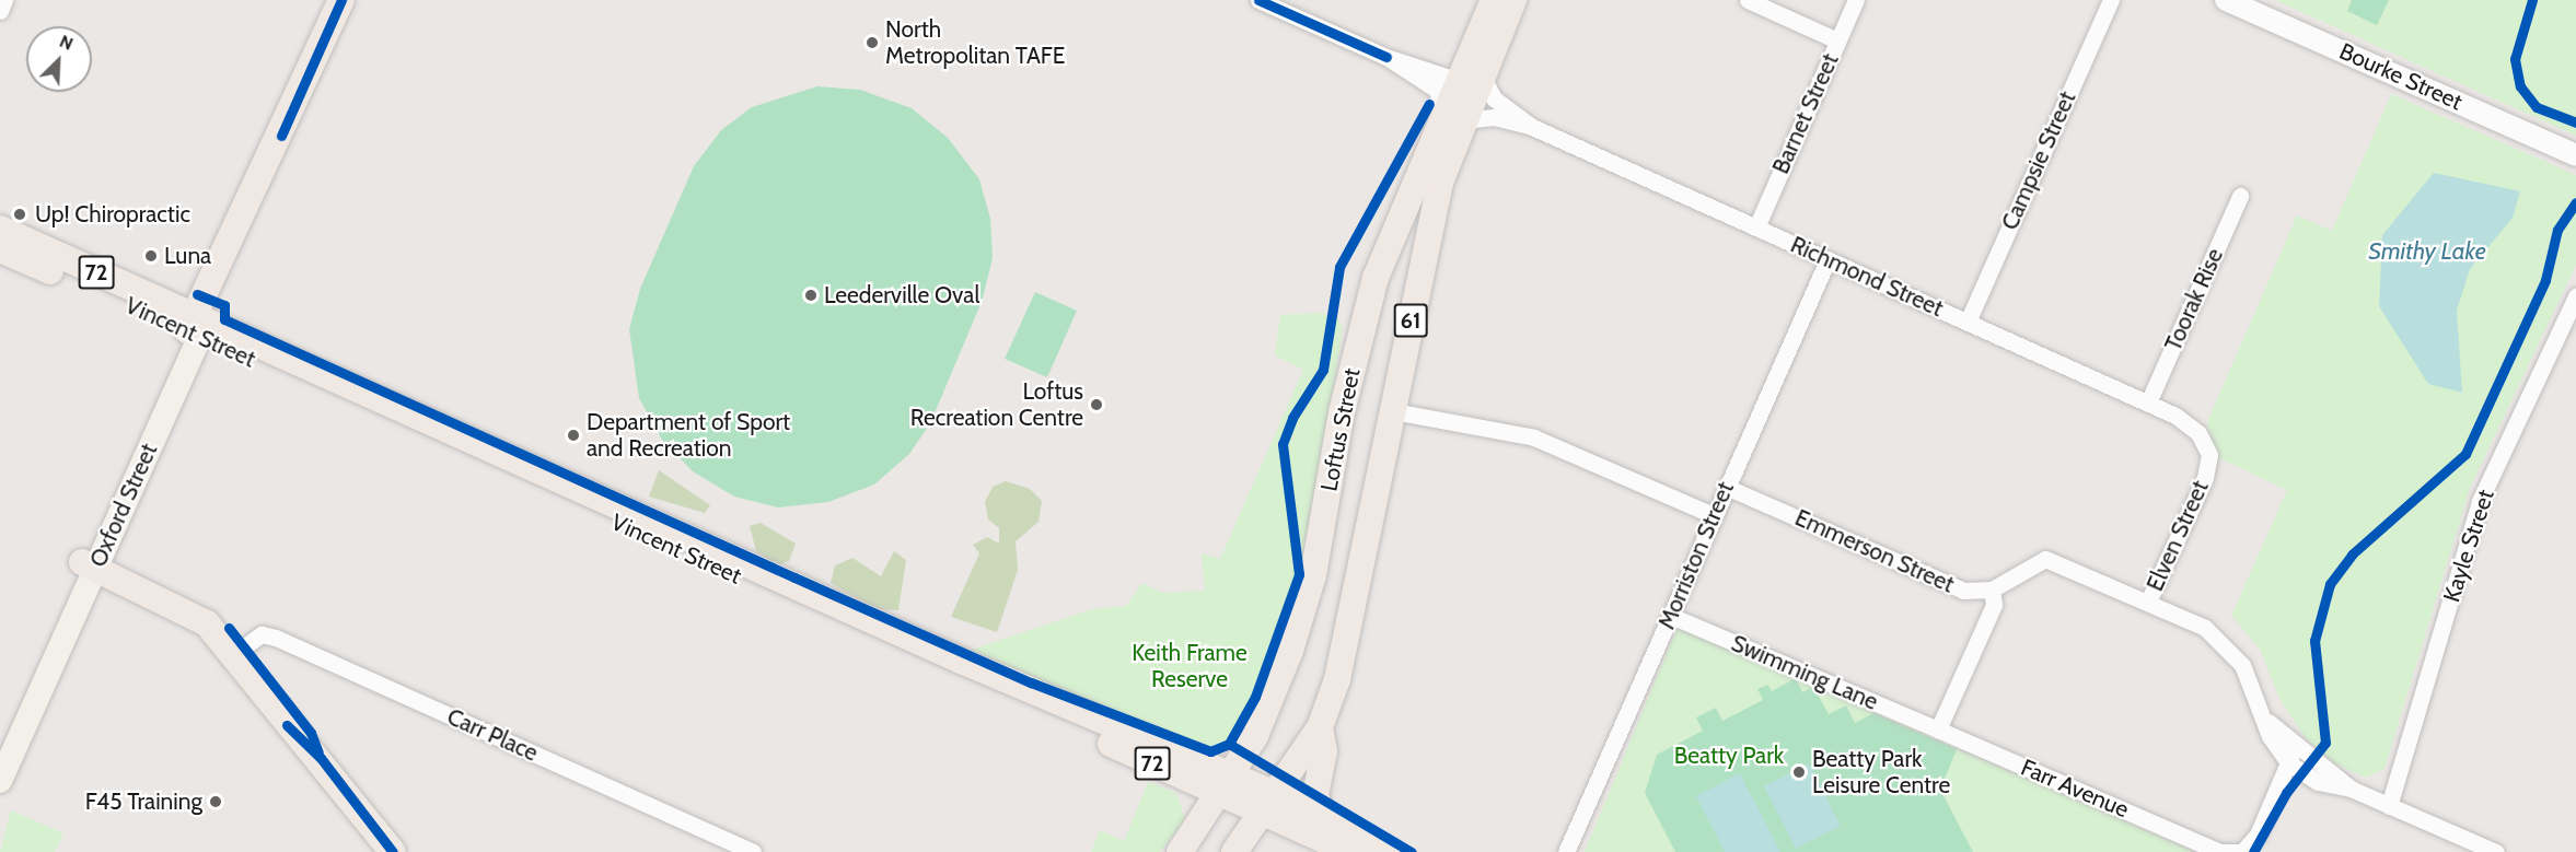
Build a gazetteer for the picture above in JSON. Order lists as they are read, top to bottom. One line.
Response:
{"streets":{"main road":["72","61","Vincent Street","Loftus Street","Oxford Street"],"street":["Bourke Street","Barnet Street","Campsie Street","Richmond Street","Toorak Rise","Elven Street","Kayle Street","Emmerson Street","Morriston Street","Swimming Lane","Carr Place","Farr Avenue"]},"crossings":[["Barnet Street","Richmond Street"],["Campsie Street","Richmond Street"],["Richmond Street","Toorak Rise"],["Richmond Street","Loftus Street"],["Richmond Street","Elven Street"],["Richmond Street","Morriston Street"],["Vincent Street","Loftus Street"],["Vincent Street","Oxford Street"],["Emmerson Street","Morriston Street"],["Morriston Street","Swimming Lane"],["Swimming Lane","Farr Avenue"]],"water":["Smithy Lake"],"parks":["Keith Frame Reserve","Beatty Park"],"places":["North Metropolitan TAFE","Up! Chiropractic","Luna","Leederville Oval","Loftus Recreation Centre","Department of Sport and Recreation","Beatty Park Leisure Centre","F45 Training"],"north":"top right"}
